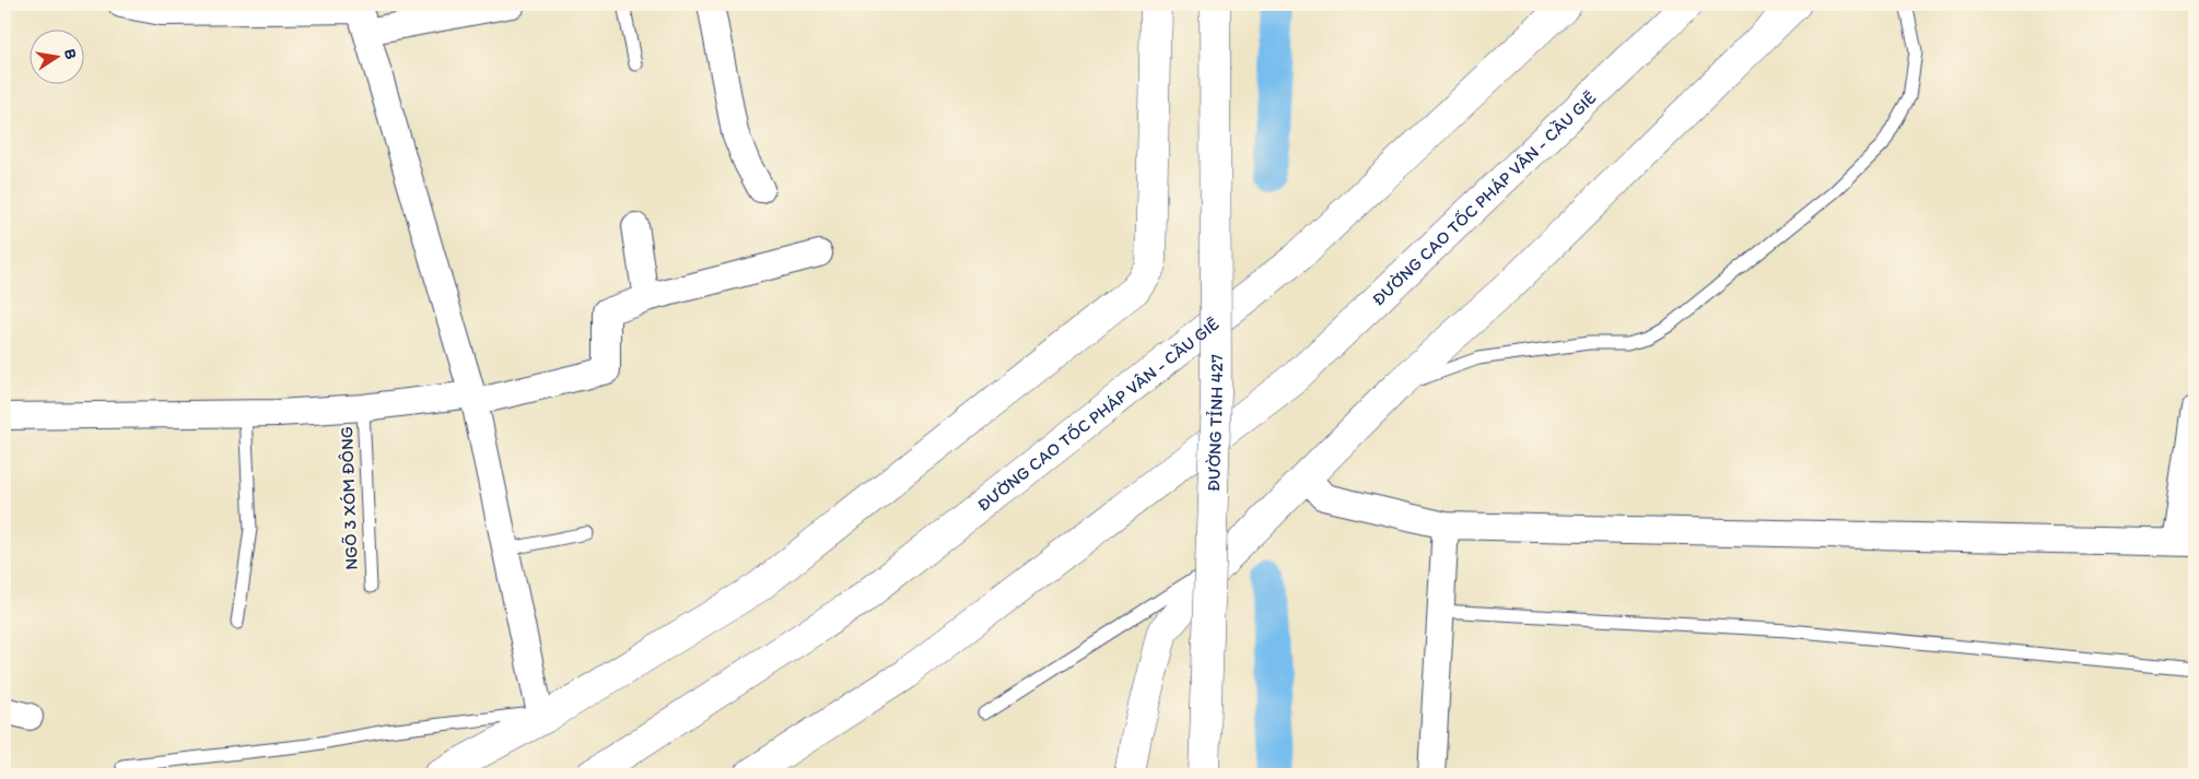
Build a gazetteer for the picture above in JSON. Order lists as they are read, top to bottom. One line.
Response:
{"streets":{"main road":["ĐƯỜNG CAO TỐC PHÁP VÂN - CẦU GIẼ","ĐƯỜNG TỈNH 427"],"lane":["NGÕ 3 XÓM ĐÔNG"]},"north":"right"}
